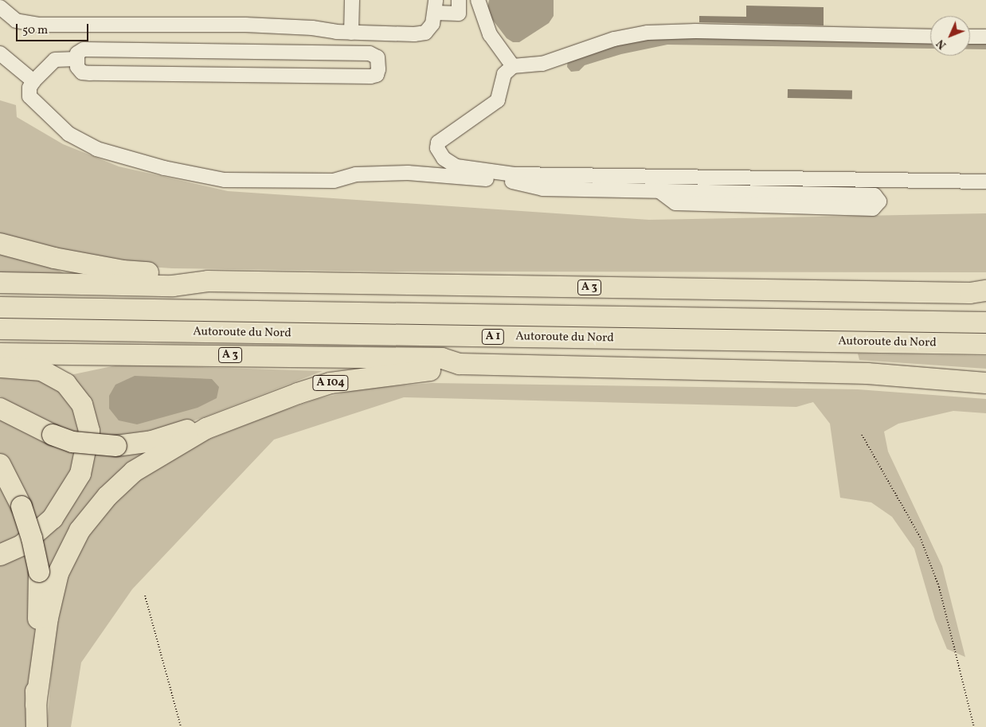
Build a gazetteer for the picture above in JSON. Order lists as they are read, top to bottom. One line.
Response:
{"streets":{"highway":["A 3","Autoroute du Nord","A 1","A 104"]},"crossings":[["A 3","A 104"]],"scale_bar":"50 m","north":"bottom left"}
